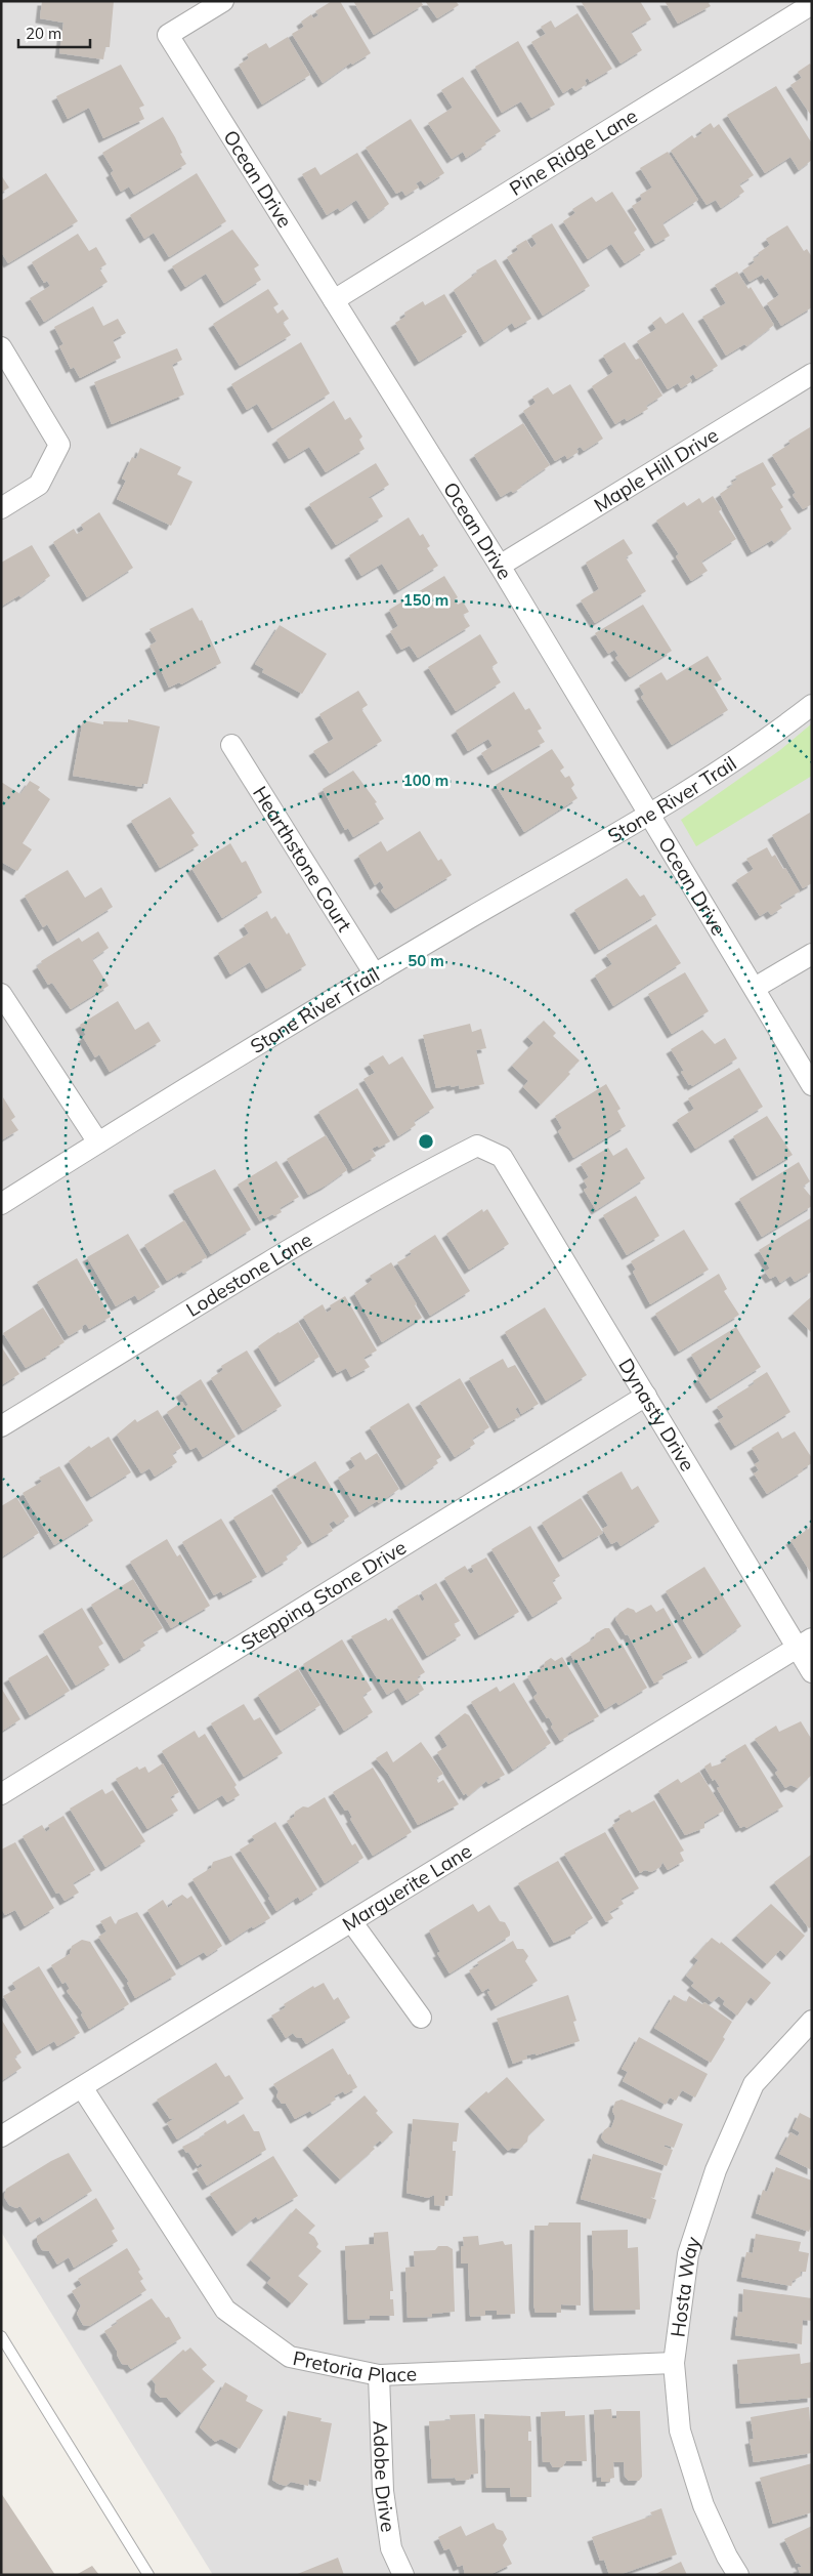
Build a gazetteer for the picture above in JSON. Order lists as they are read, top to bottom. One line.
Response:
{"streets":{"street":["Pine Ridge Lane","Ocean Drive","Maple Hill Drive","Stone River Trail","Hearthstone Court","Lodestone Lane","Dynasty Drive","Stepping Stone Drive","Marguerite Lane","Hosta Way","Pretoria Place","Adobe Drive"]},"crossings":[["Pine Ridge Lane","Ocean Drive"],["Ocean Drive","Maple Hill Drive"],["Ocean Drive","Stone River Trail"],["Stone River Trail","Hearthstone Court"],["Lodestone Lane","Dynasty Drive"],["Dynasty Drive","Stepping Stone Drive"],["Dynasty Drive","Marguerite Lane"],["Marguerite Lane","Pretoria Place"],["Hosta Way","Pretoria Place"],["Pretoria Place","Adobe Drive"]],"scale_bar":"20 m","rings":["150 m","100 m","50 m"]}
